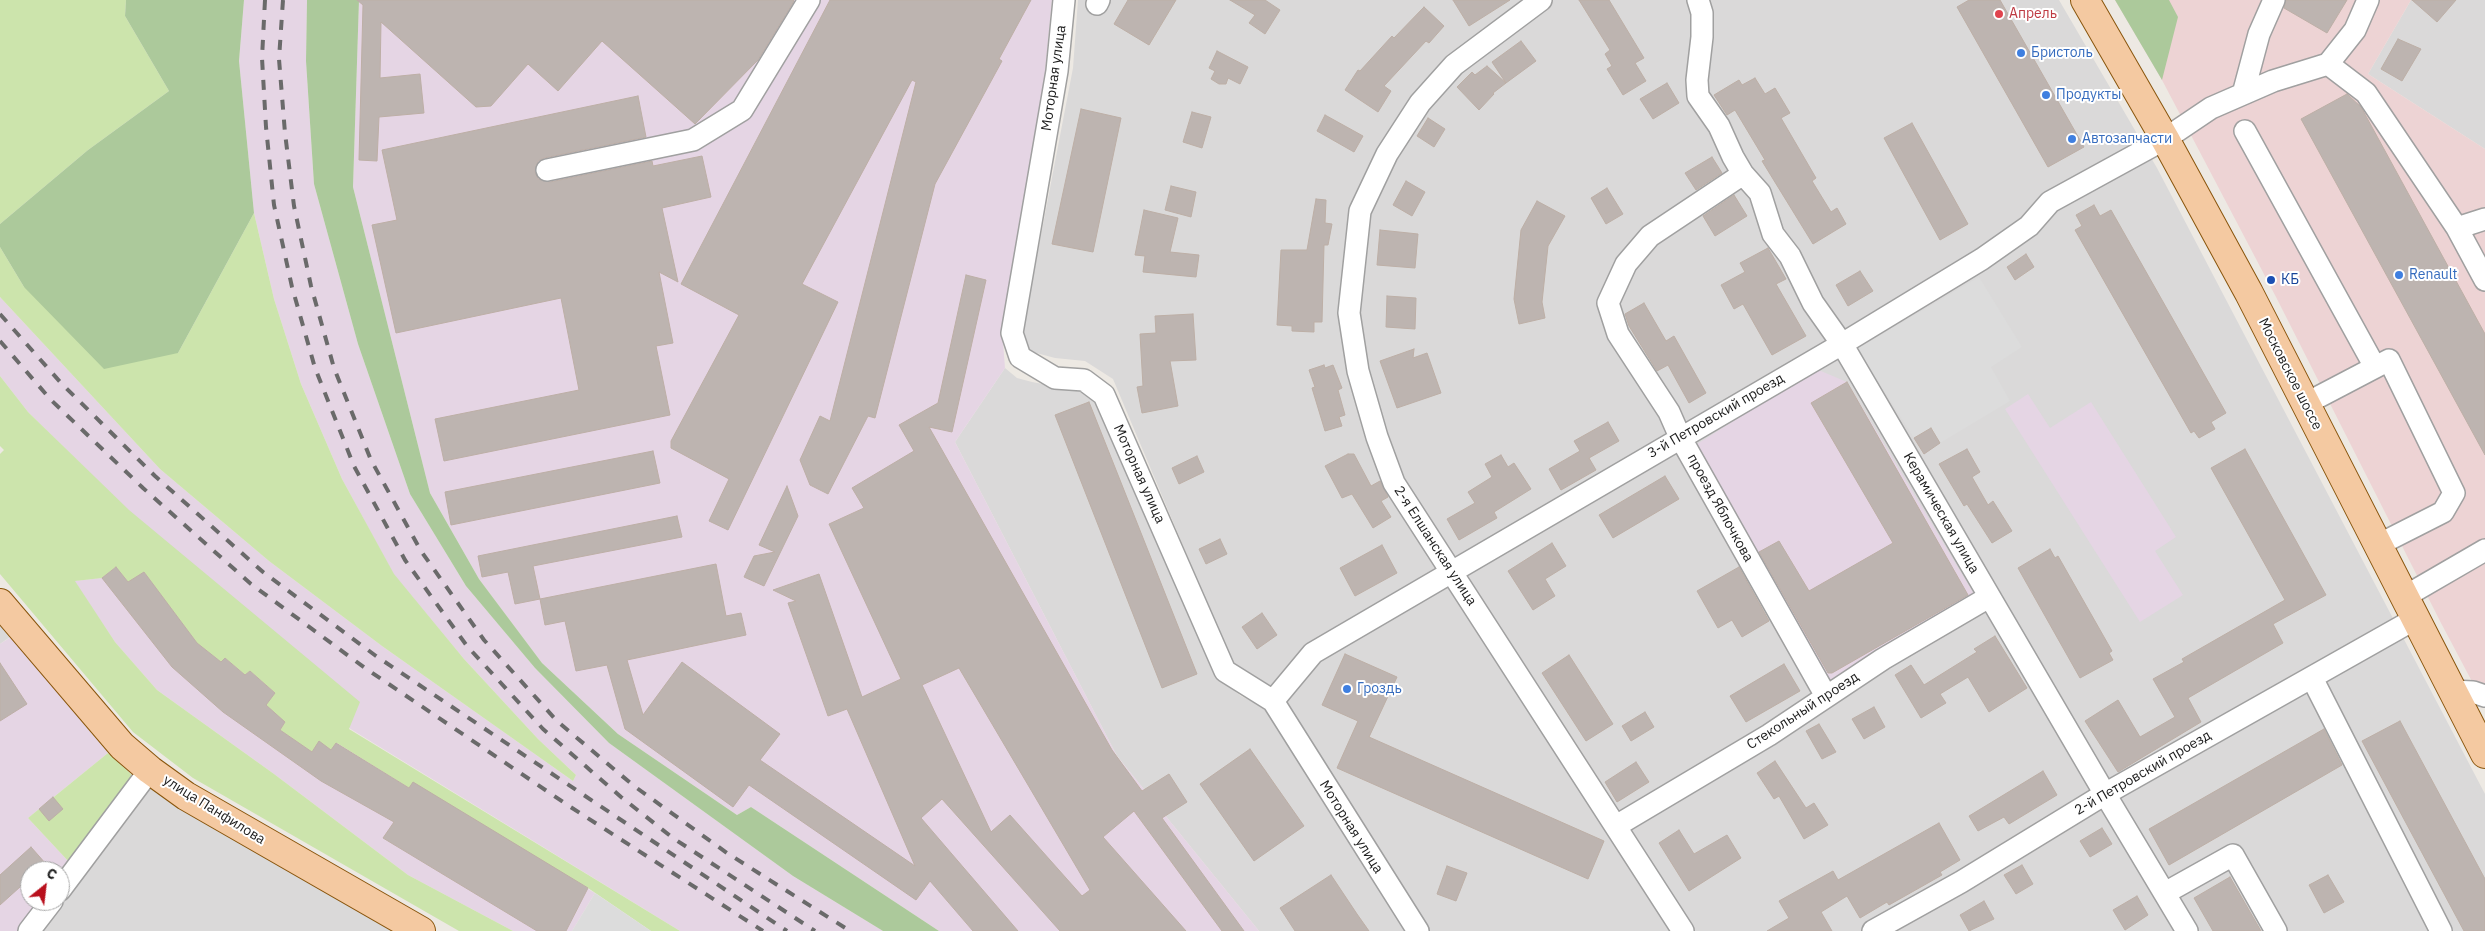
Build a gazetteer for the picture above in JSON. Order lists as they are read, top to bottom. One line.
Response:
{"streets":{"main road":["Московское шоссе","улица Панфилова"],"street":["Моторная улица","3-й Петровский проезд","проезд Яблочкова","Керамическая улица","2-я Елшанская улица","Стекольный проезд","2-й Петровский проезд"]},"crossings":[["Моторная улица","3-й Петровский проезд"],["Московское шоссе","3-й Петровский проезд"],["Московское шоссе","2-й Петровский проезд"],["3-й Петровский проезд","проезд Яблочкова"],["3-й Петровский проезд","Керамическая улица"],["3-й Петровский проезд","2-я Елшанская улица"],["проезд Яблочкова","Керамическая улица"],["проезд Яблочкова","Стекольный проезд"],["Керамическая улица","Стекольный проезд"],["Керамическая улица","2-й Петровский проезд"],["2-я Елшанская улица","Стекольный проезд"]],"places":["Апрель","Бристоль","Продукты","Автозапчасти","Renault","КБ","Гроздь"],"north":"top right"}
